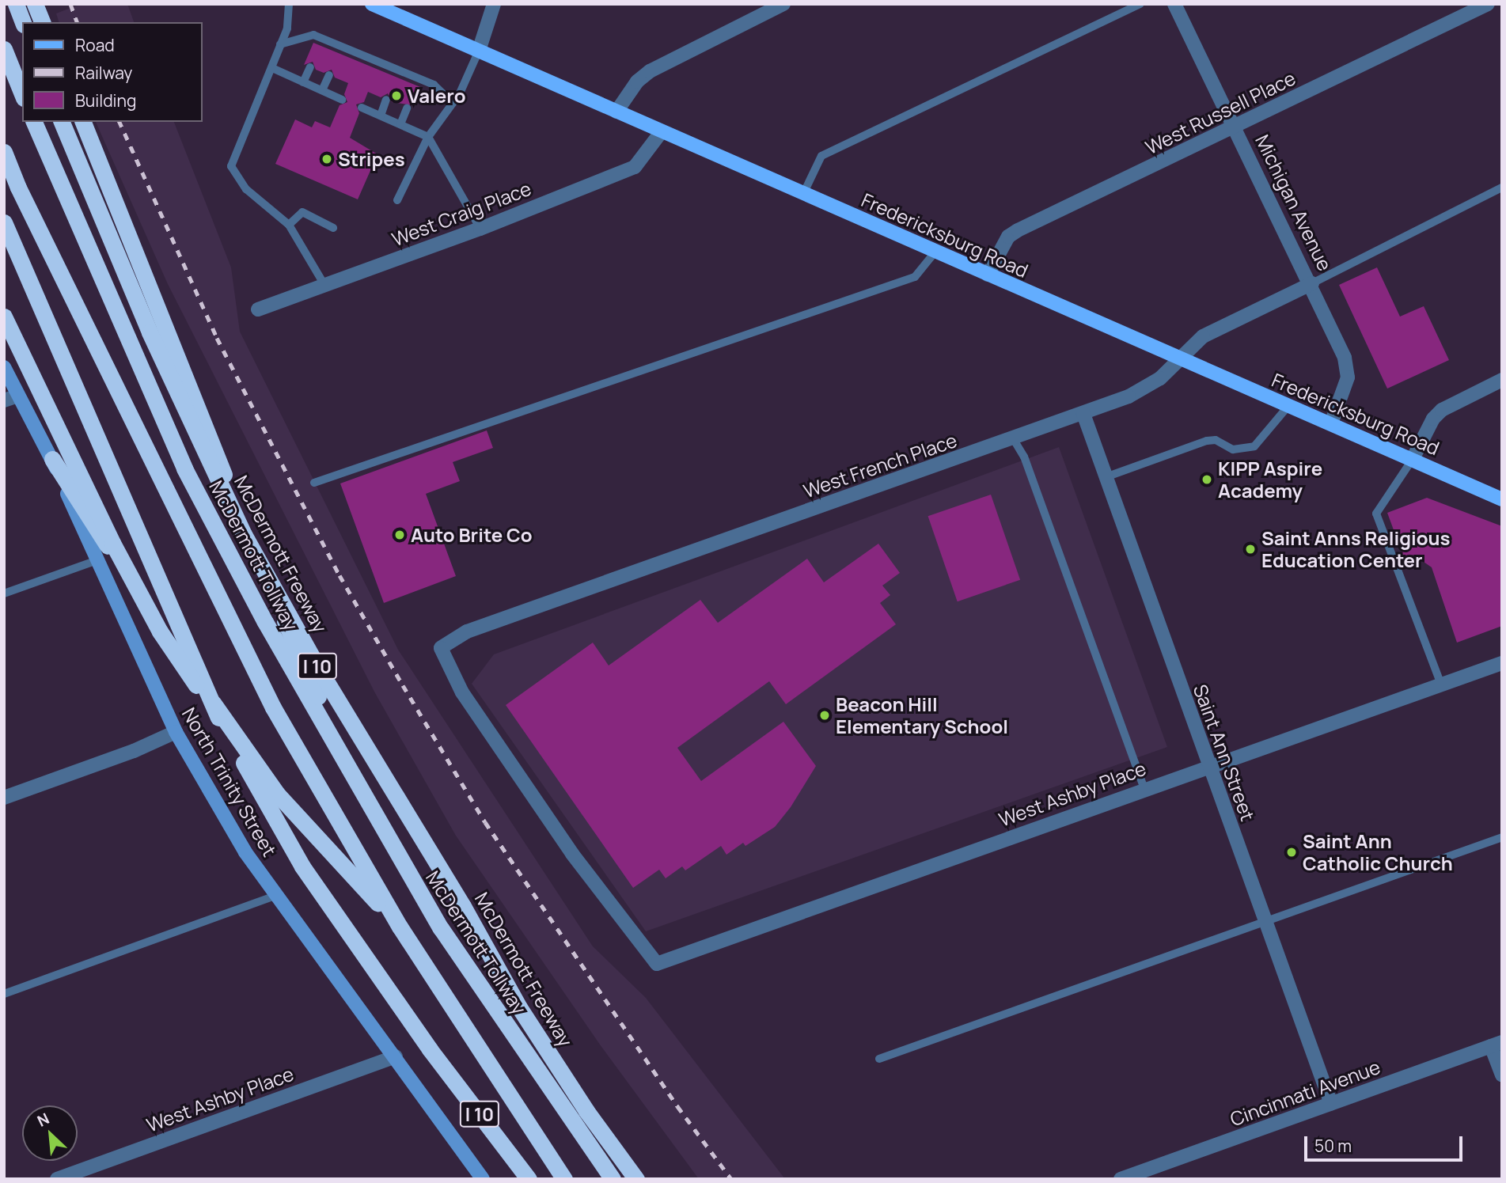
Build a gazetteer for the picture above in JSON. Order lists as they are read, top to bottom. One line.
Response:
{"streets":{"highway":["McDermott Freeway","McDermott Tollway","I 10"],"main road":["Fredericksburg Road","North Trinity Street"],"street":["West Russell Place","Michigan Avenue","West Craig Place","West French Place","Saint Ann Street","West Ashby Place","Cincinnati Avenue"]},"crossings":[["West Russell Place","Michigan Avenue"],["West Russell Place","Fredericksburg Road"],["Michigan Avenue","Fredericksburg Road"],["Michigan Avenue","West French Place"],["West Craig Place","Fredericksburg Road"],["Fredericksburg Road","West French Place"],["West French Place","Saint Ann Street"],["West French Place","West Ashby Place"],["Saint Ann Street","West Ashby Place"],["Saint Ann Street","Cincinnati Avenue"],["North Trinity Street","West Ashby Place"]],"places":["Valero","Stripes","KIPP Aspire Academy","Auto Brite Co","Saint Anns Religious Education Center","Beacon Hill Elementary School","Saint Ann Catholic Church"],"legend":["Road","Railway","Building"],"scale_bar":"50 m","north":"top left"}
